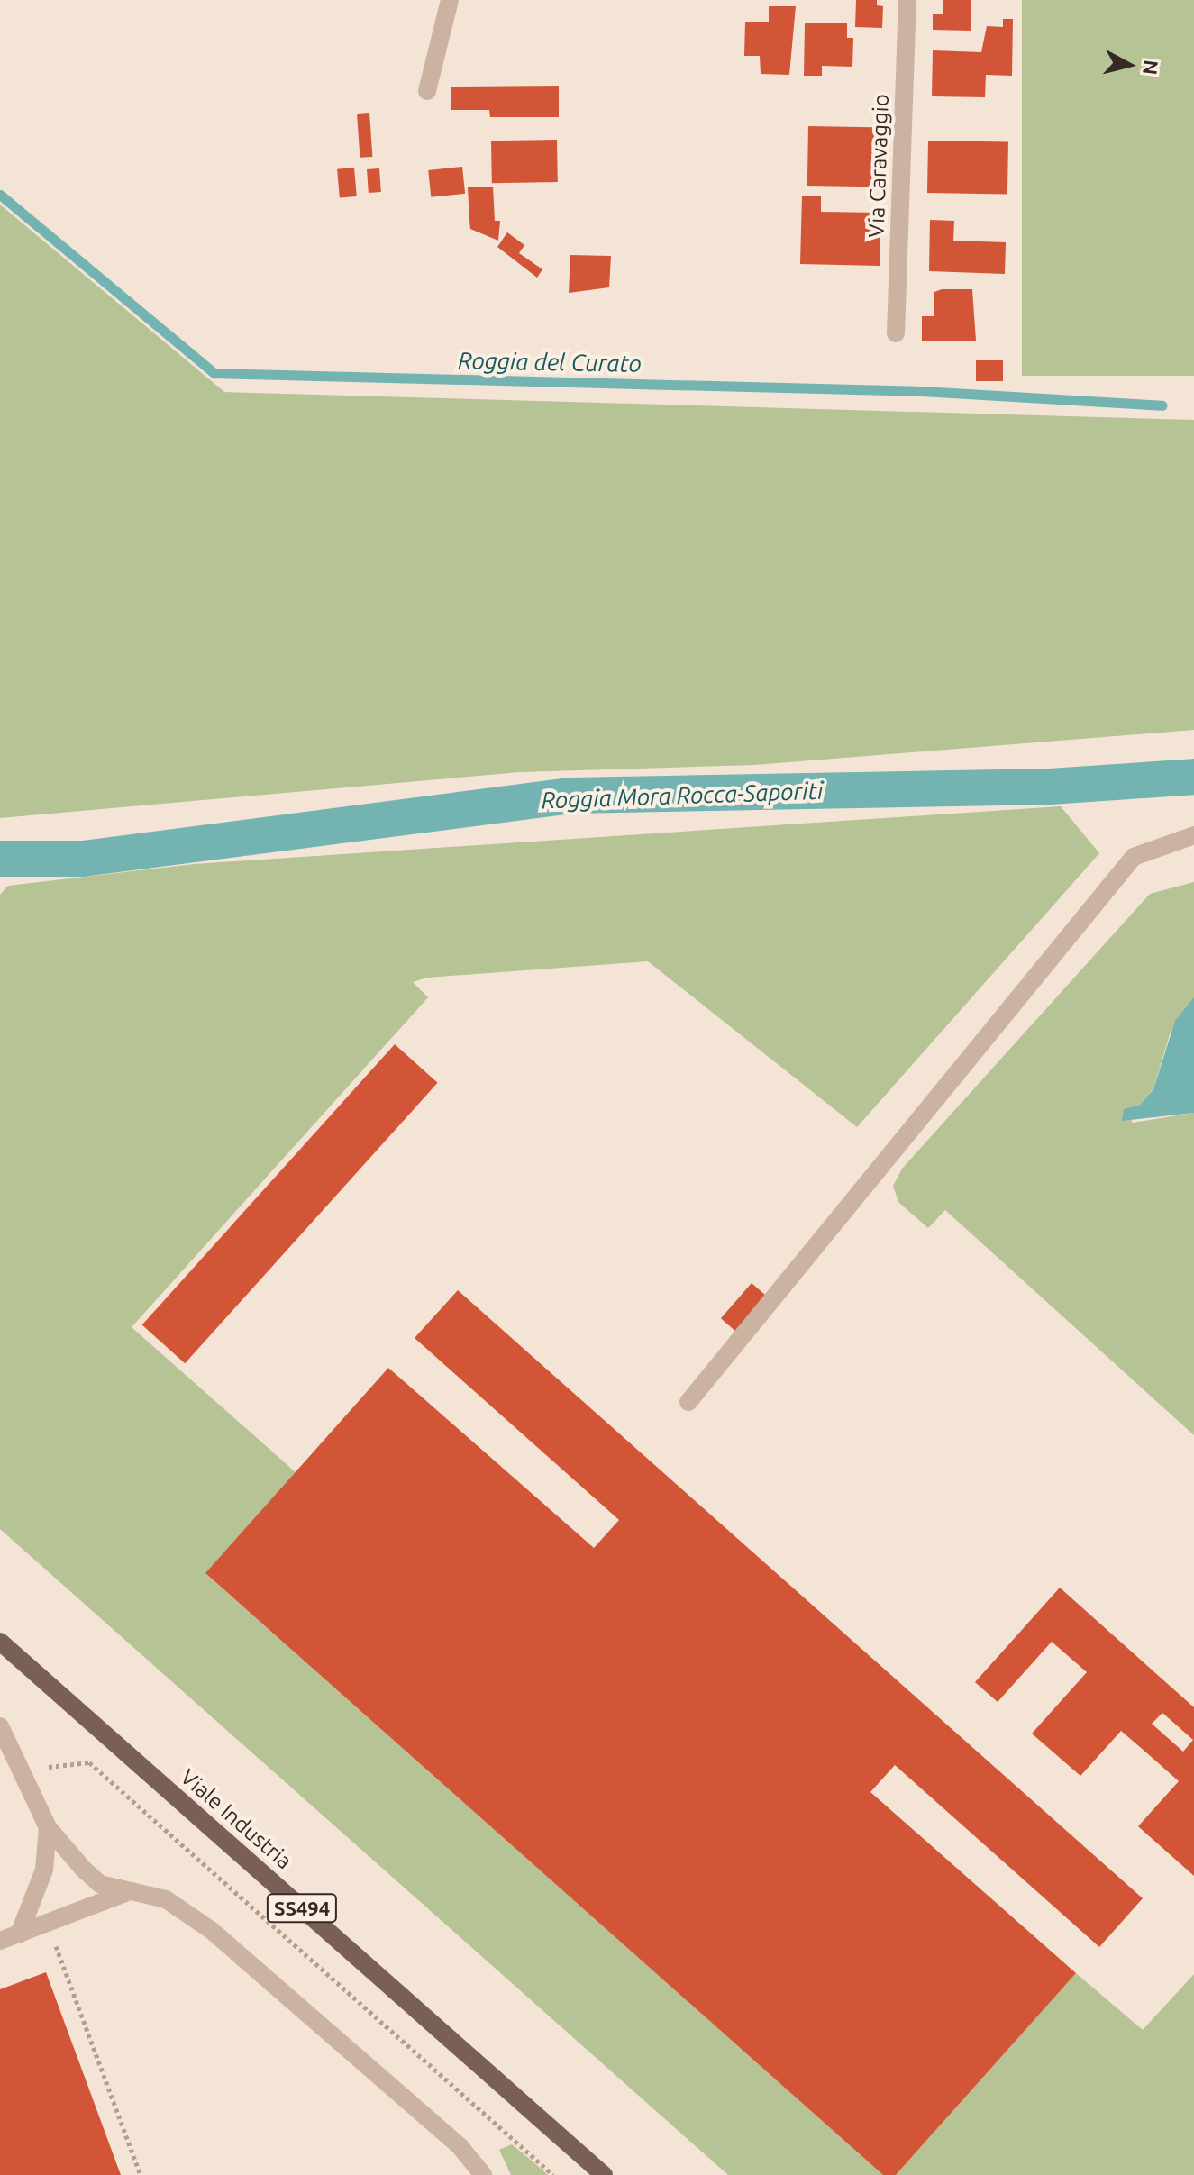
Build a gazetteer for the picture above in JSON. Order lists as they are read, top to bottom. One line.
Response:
{"streets":{"main road":["Viale Industria","SS494"],"street":["Via Caravaggio"]},"water":["Roggia del Curato","Roggia Mora Rocca-Saporiti"],"north":"right"}
